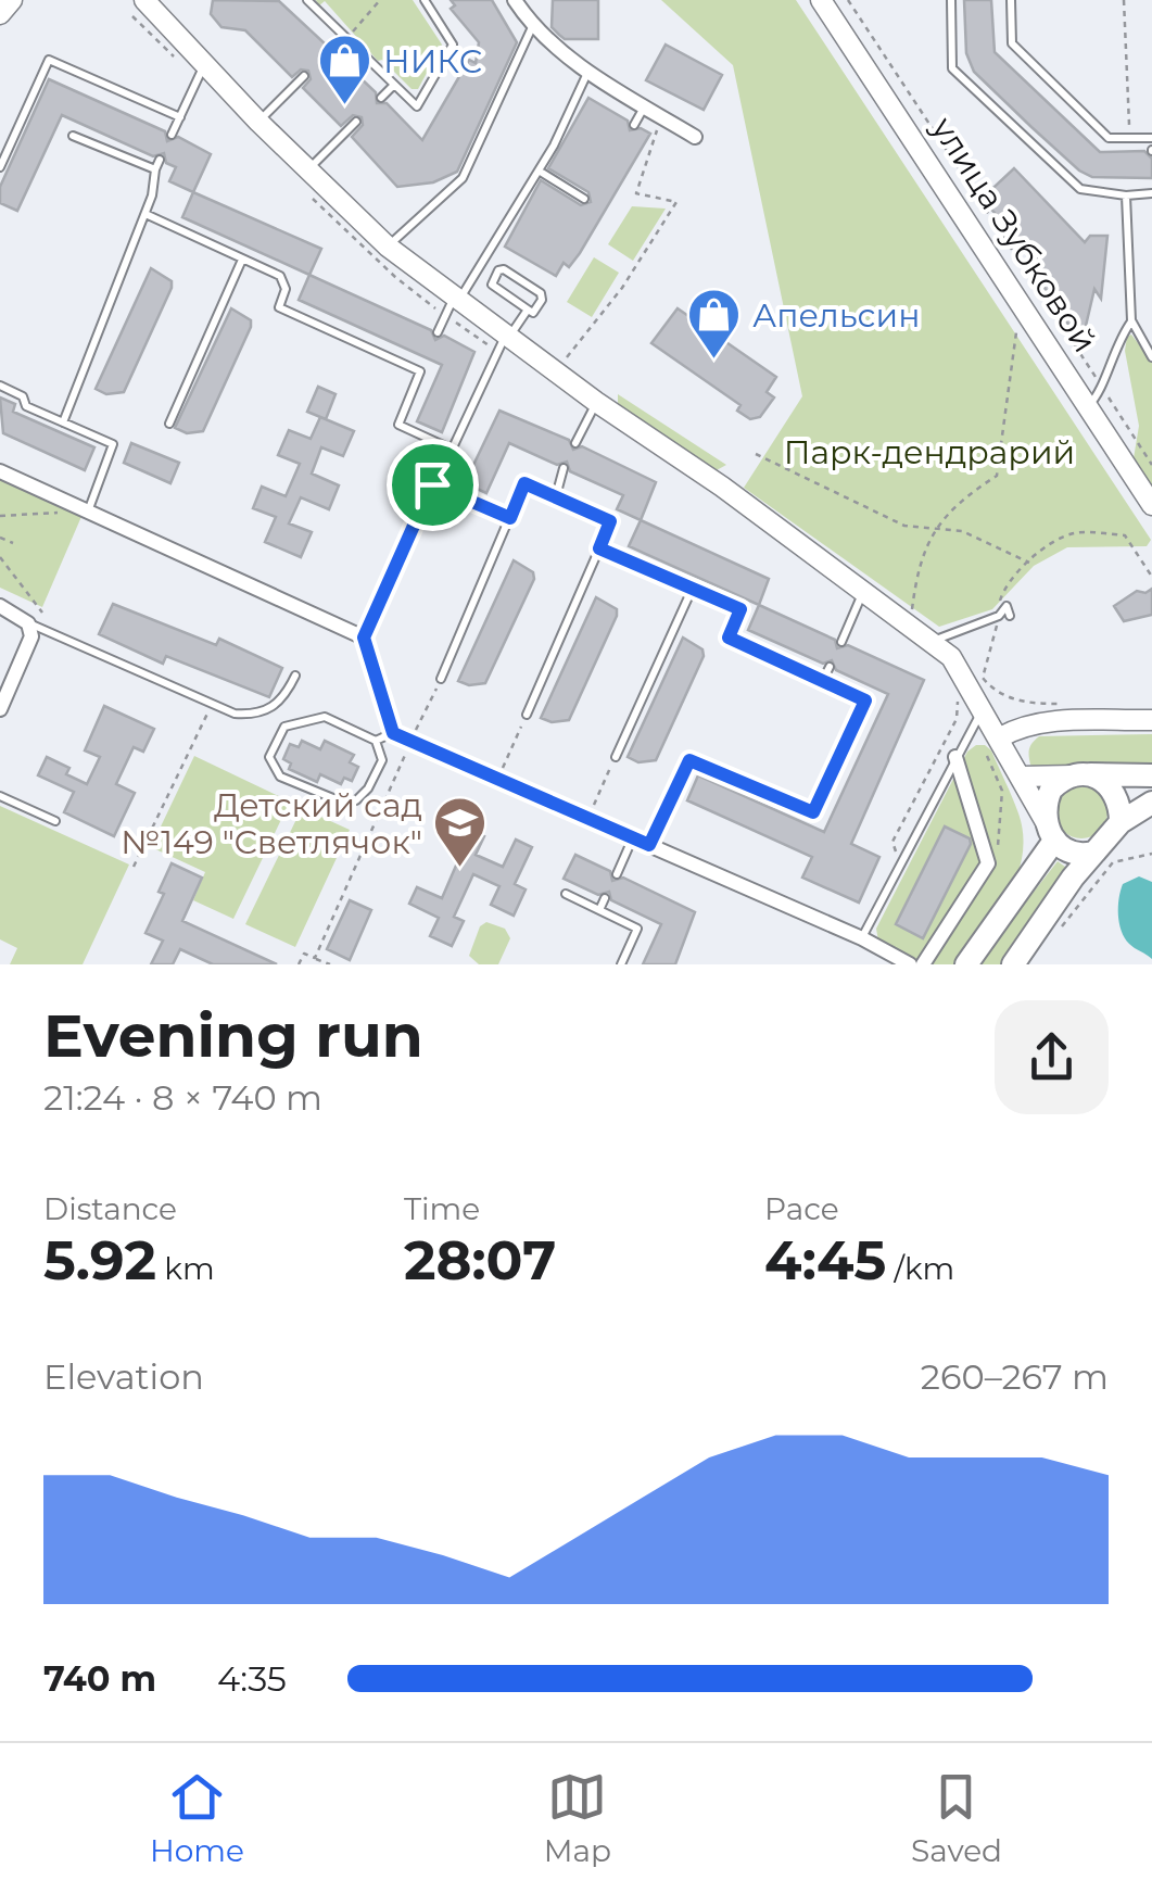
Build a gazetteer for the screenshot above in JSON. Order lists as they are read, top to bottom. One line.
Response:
{"streets":{"street":["улица Зубковой"]},"parks":["Парк-дендрарий"],"places":{"shop":["НИКС","Апельсин"],"school or university":["Детский сад №149 \"Светлячок\""]},"page":{"heading":["Evening run","21:24 · 8 × 740 m"],"stats":[["Distance","5.92 km"],["Time","28:07"],["Pace","4:45 /km"]],"chart":["Elevation","260–267 m"],"list":[{"name":"740 m","note":"4:35"}],"tabs":["Home","Map","Saved"]}}
